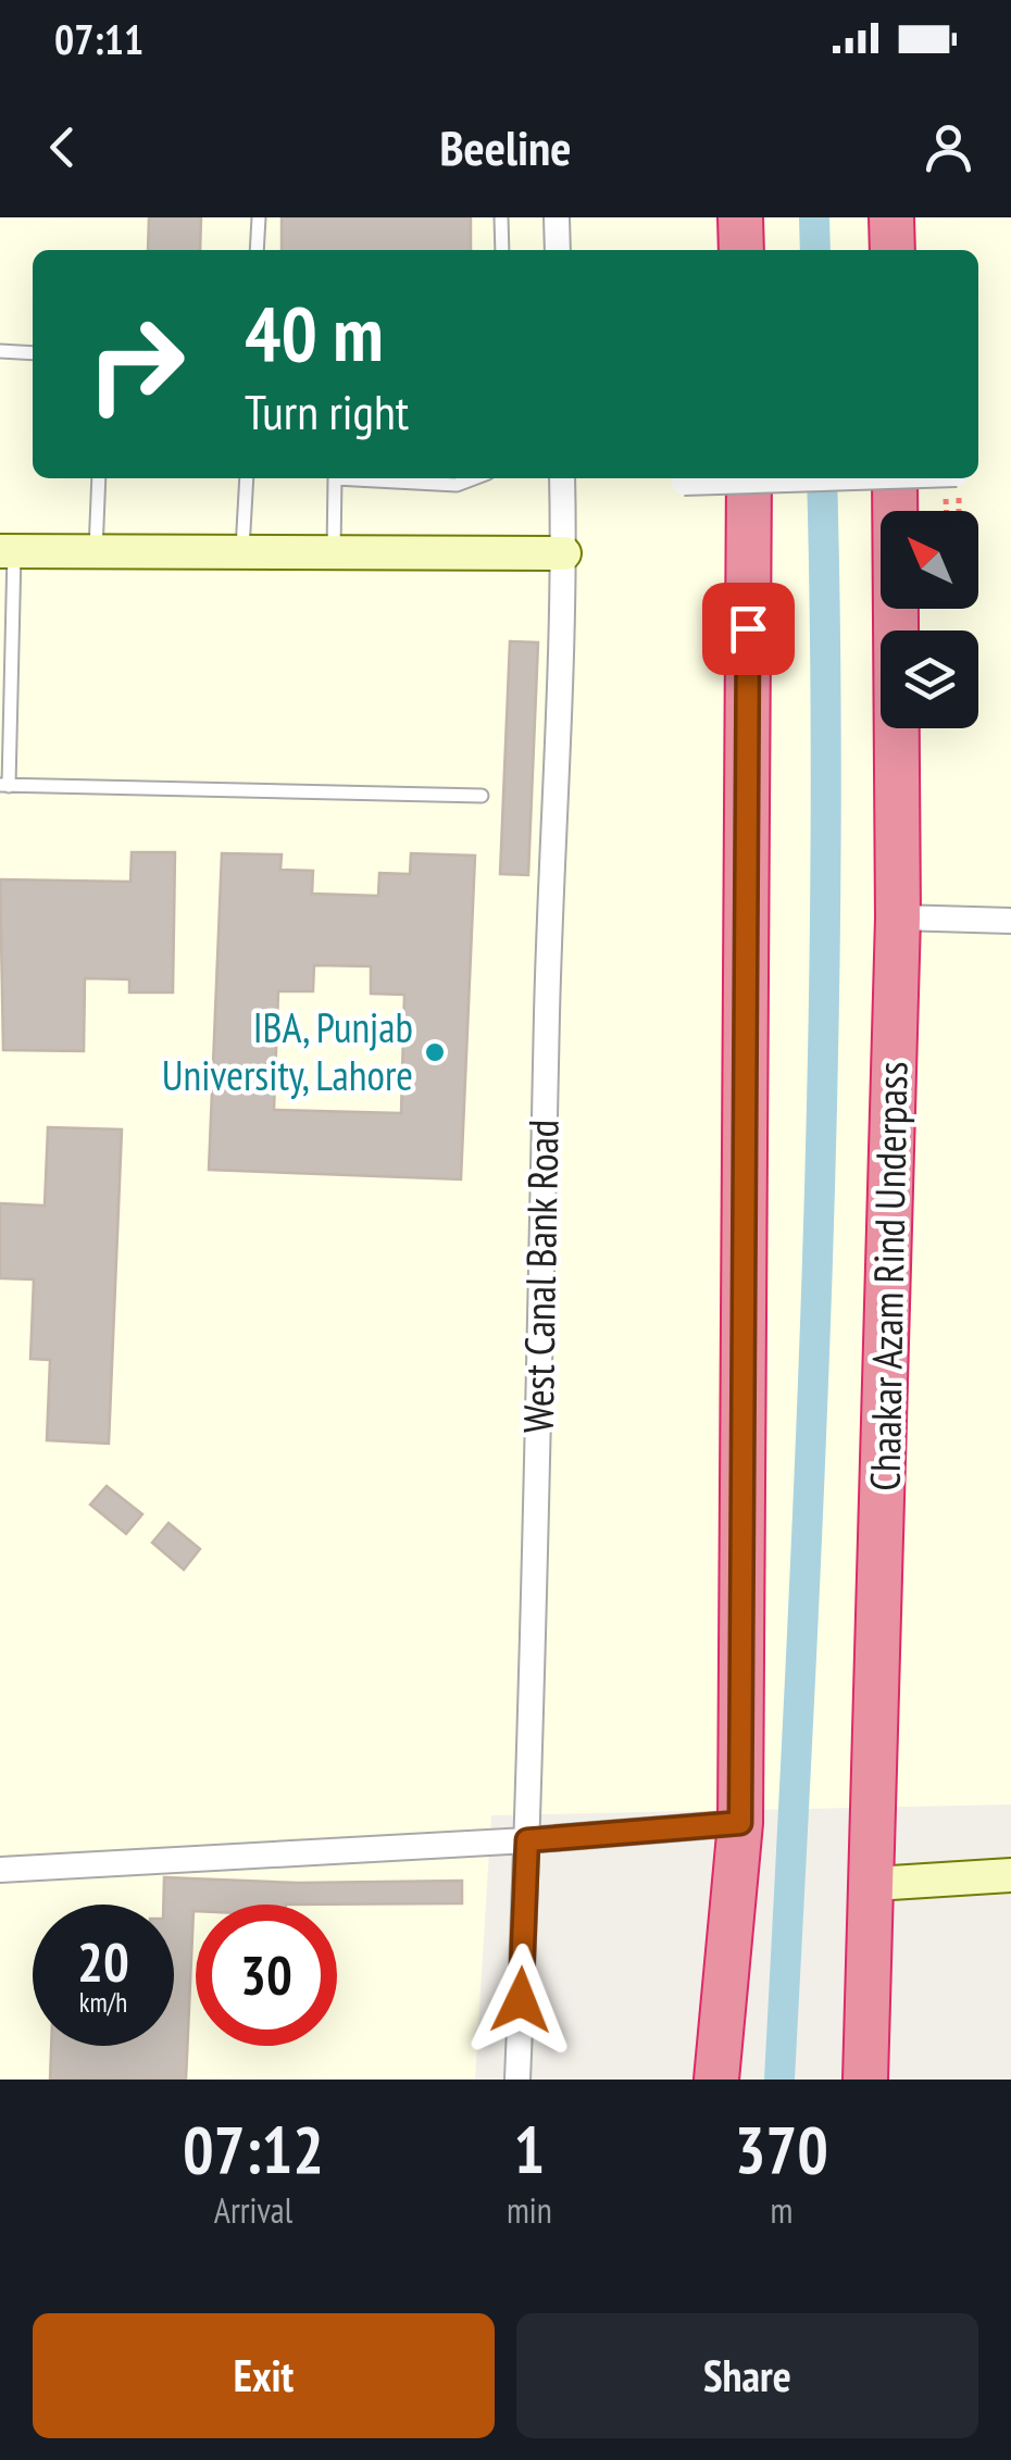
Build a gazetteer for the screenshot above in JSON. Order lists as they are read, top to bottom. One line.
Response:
{"streets":{"highway":["Chaakar Azam Rind Underpass"],"street":["West Canal Bank Road"]},"places":["IBA, Punjab University, Lahore"],"north":"top left","page":{"status":"07:11","header":"Beeline","turn":["40 m","Turn right"],"speed":"20 km/h","limit":"30","eta":["07:12","Arrival","1","min","370","m"],"buttons":["Exit","Share"]}}
